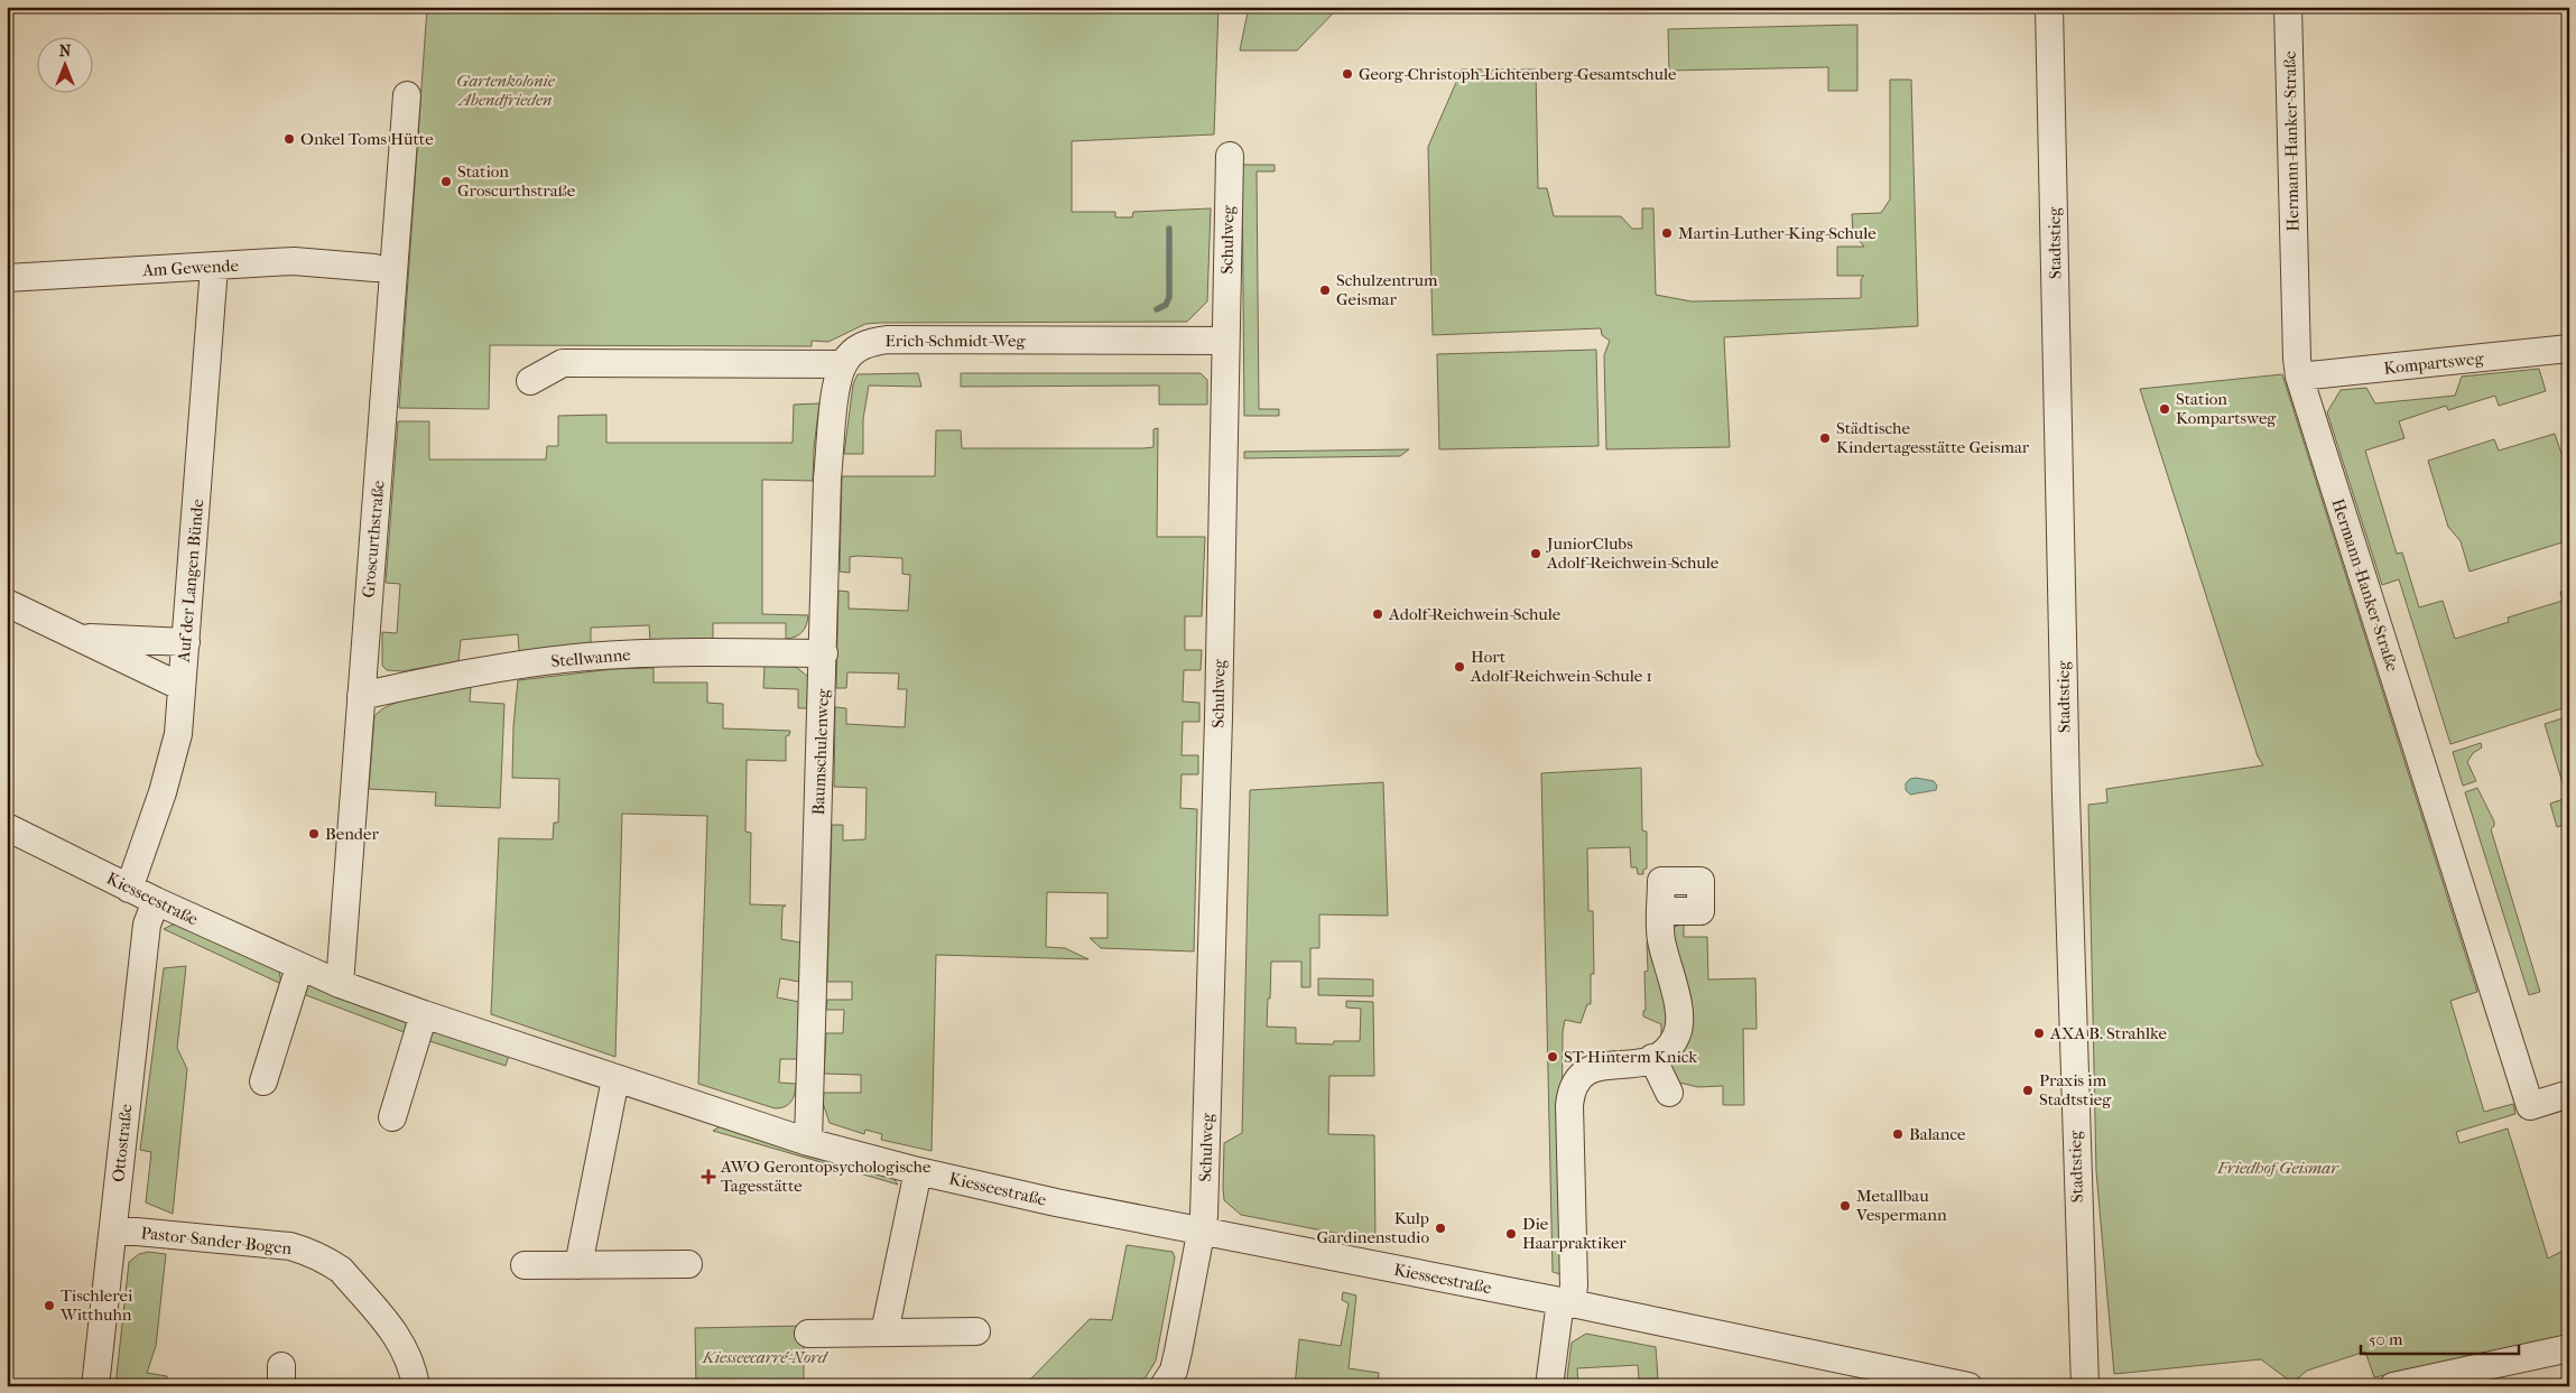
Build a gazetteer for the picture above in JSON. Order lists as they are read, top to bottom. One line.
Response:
{"streets":{"street":["Hermann-Hanker-Straße","Schulweg","Stadtstieg","Am Gewende","Erich-Schmidt-Weg","Kompartsweg","Groscurthstraße","Auf der Langen Bünde","Stellwanne","Baumschulenweg","Kiesseestraße","Ottostraße","Pastor-Sander-Bogen"]},"crossings":[["Hermann-Hanker-Straße","Kompartsweg"],["Schulweg","Erich-Schmidt-Weg"],["Schulweg","Kiesseestraße"],["Am Gewende","Auf der Langen Bünde"],["Erich-Schmidt-Weg","Baumschulenweg"],["Groscurthstraße","Stellwanne"],["Groscurthstraße","Kiesseestraße"],["Auf der Langen Bünde","Kiesseestraße"],["Stellwanne","Baumschulenweg"],["Baumschulenweg","Kiesseestraße"],["Kiesseestraße","Ottostraße"],["Ottostraße","Pastor-Sander-Bogen"]],"parks":["Gartenkolonie Abendfrieden","Friedhof Geismar","Kiesseecarré-Nord"],"places":{"other":["Georg-Christoph-Lichtenberg-Gesamtschule","Onkel Toms Hütte","Station Groscurthstraße","Martin-Luther-King-Schule","Schulzentrum Geismar","Station Kompartsweg","Städtische Kindertagesstätte Geismar","JuniorClubs Adolf-Reichwein-Schule","Adolf-Reichwein-Schule","Hort Adolf-Reichwein-Schule 1","Bender","AXA B. Strahlke","ST Hinterm Knick","Praxis im Stadtstieg","Balance","Metallbau Vespermann","Kulp Gardinenstudio","Die Haarpraktiker","Tischlerei Witthuhn"],"health":["AWO Gerontopsychologische Tagesstätte"]},"scale_bar":"50 m","north":"top"}
